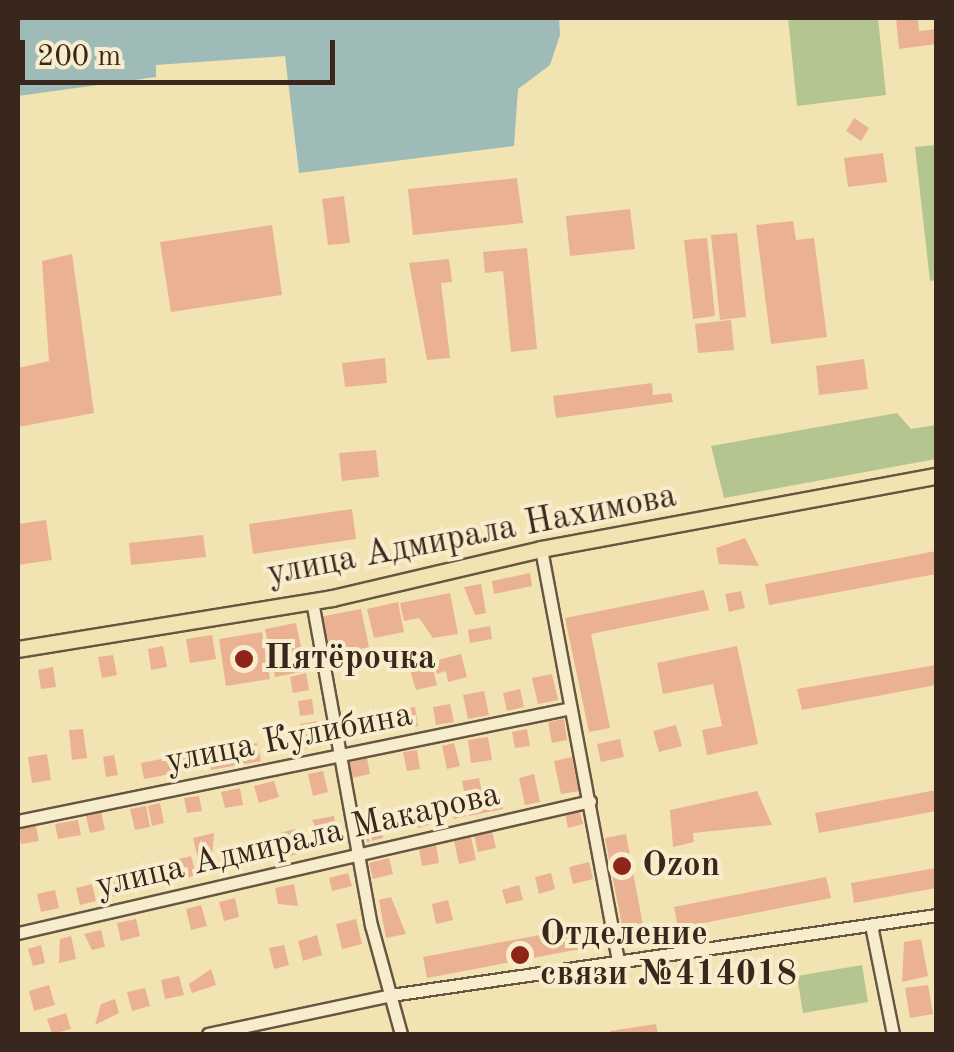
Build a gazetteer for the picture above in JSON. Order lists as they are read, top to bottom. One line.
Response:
{"streets":{"main road":["улица Адмирала Нахимова"],"street":["улица Кулибина","улица Адмирала Макарова"]},"places":["Пятёрочка","Ozon","Отделение связи №414018"],"scale_bar":"200 m"}
